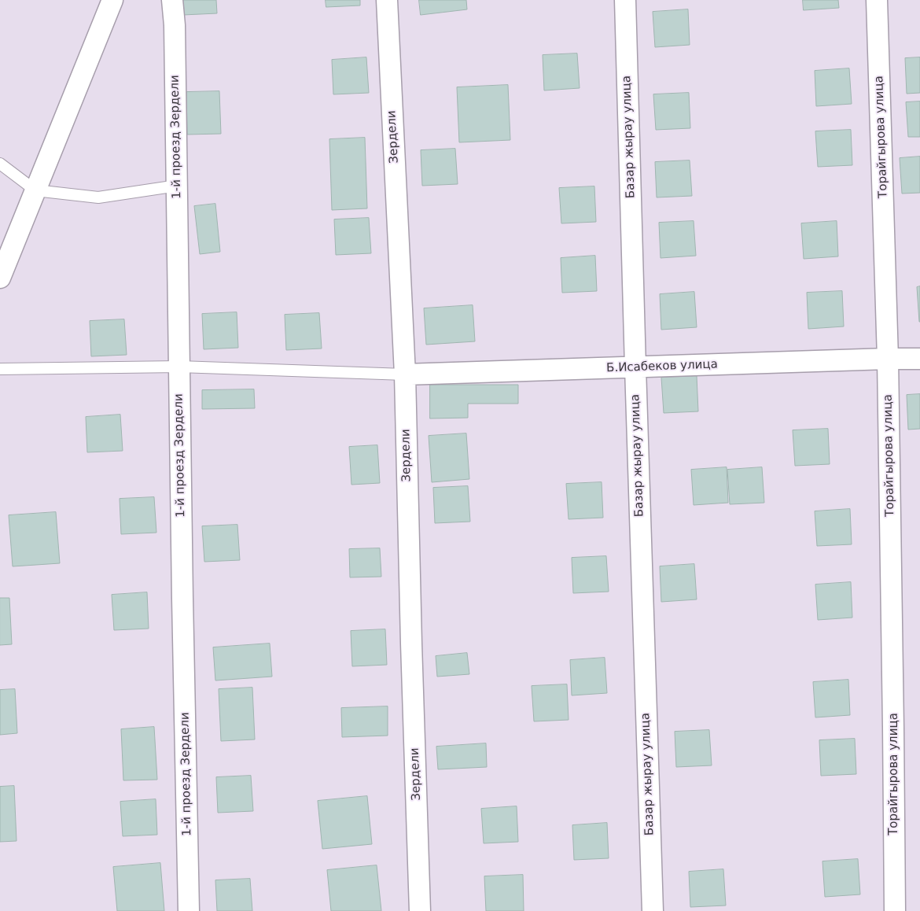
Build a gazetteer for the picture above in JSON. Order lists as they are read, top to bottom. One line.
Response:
{"streets":{"street":["1-й проезд Зердели","Зердели","Базар жырау улица","Торайгырова улица","Б.Исабеков улица"]},"crossings":[["Зердели","Б.Исабеков улица"],["Базар жырау улица","Б.Исабеков улица"],["Торайгырова улица","Б.Исабеков улица"]]}
